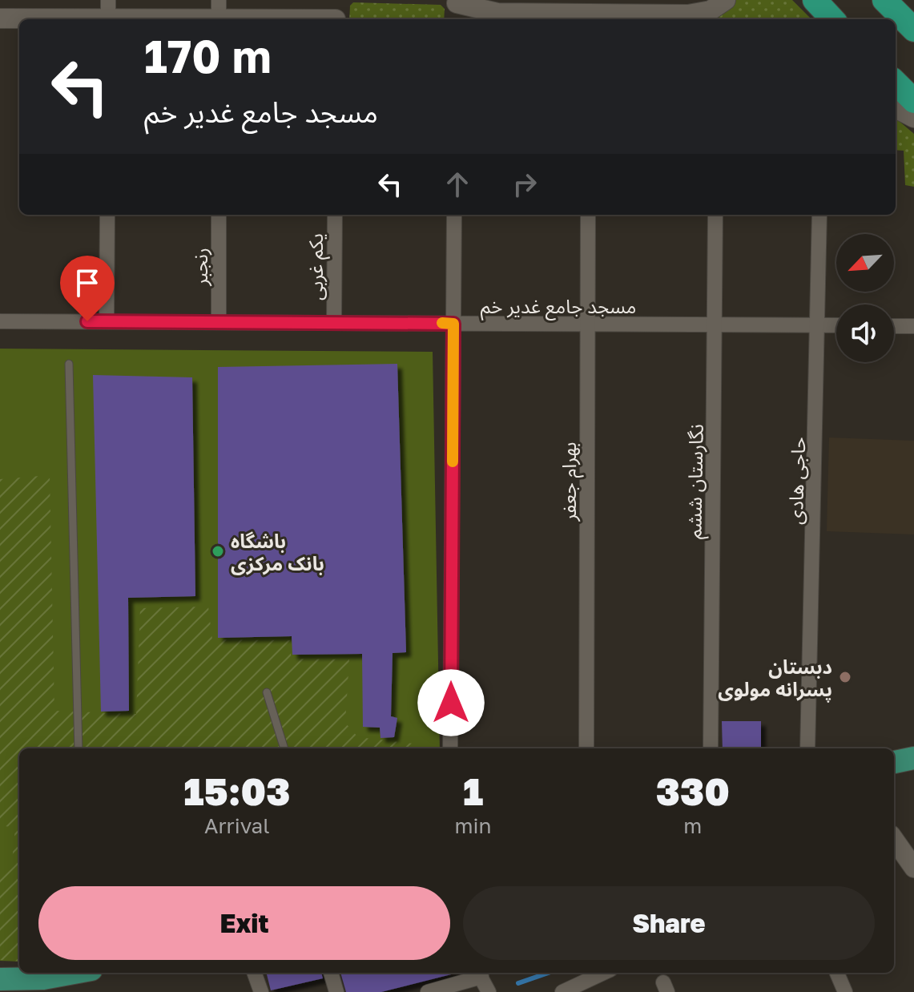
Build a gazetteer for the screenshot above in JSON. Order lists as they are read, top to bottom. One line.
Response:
{"streets":{"street":["رنجبر","یکم غربی","مسجد جامع غدیر خم","حاجی هادی","بهرام جعفر","نگارستان ششم"]},"crossings":[["رنجبر","مسجد جامع غدیر خم"],["یکم غربی","مسجد جامع غدیر خم"],["مسجد جامع غدیر خم","حاجی هادی"],["مسجد جامع غدیر خم","بهرام جعفر"],["مسجد جامع غدیر خم","نگارستان ششم"]],"places":["باشگاه بانک مرکزی","دبستان پسرانه مولوی"],"north":"bottom left","page":{"turn":["170 m","مسجد جامع غدیر خم"],"eta":["15:03","Arrival","1","min","330","m"],"buttons":["Exit","Share"]}}
